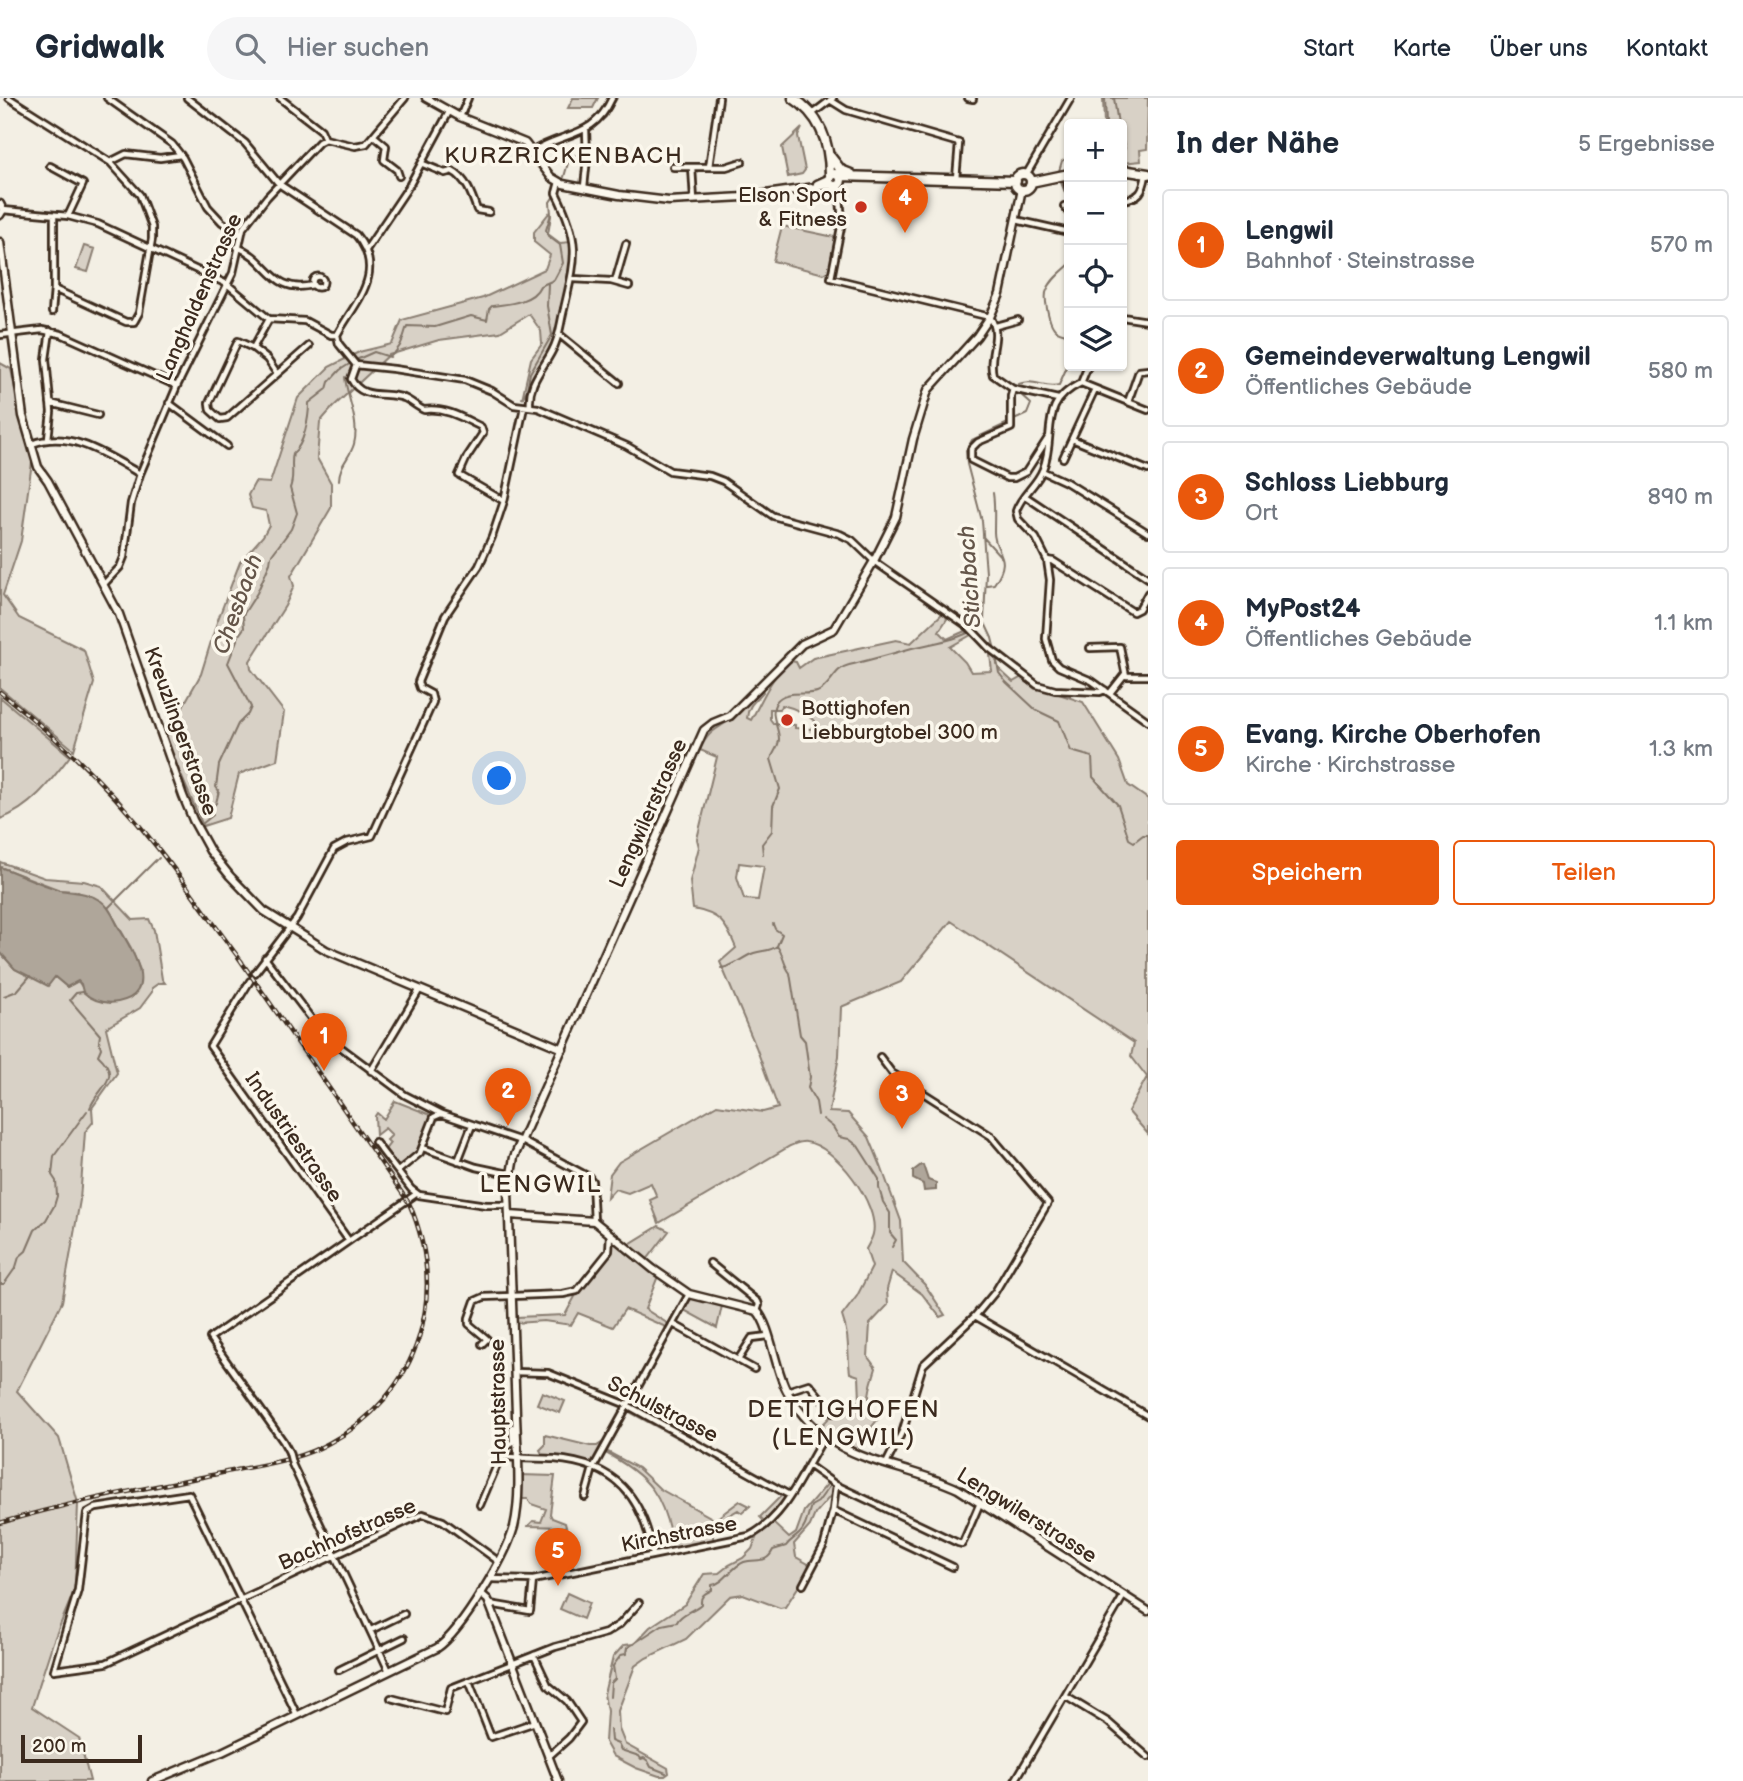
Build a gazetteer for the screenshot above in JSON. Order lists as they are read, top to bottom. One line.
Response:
{"streets":{"street":["Langhaldenstrasse","Kreuzlingerstrasse","Lengwilerstrasse","Industriestrasse","Hauptstrasse","Schulstrasse","Bachhofstrasse","Kirchstrasse"]},"crossings":[["Langhaldenstrasse","Kreuzlingerstrasse"],["Kreuzlingerstrasse","Lengwilerstrasse"],["Kreuzlingerstrasse","Hauptstrasse"],["Lengwilerstrasse","Hauptstrasse"],["Lengwilerstrasse","Kirchstrasse"],["Hauptstrasse","Schulstrasse"],["Hauptstrasse","Bachhofstrasse"],["Hauptstrasse","Kirchstrasse"],["Schulstrasse","Kirchstrasse"]],"districts":["KURZRICKENBACH","LENGWIL","DETTIGHOFEN (LENGWIL)"],"water":["Stichbach","Chesbach"],"places":["Elson Sport & Fitness","Bottighofen Liebburgtobel 300 m"],"scale_bar":"200 m","page":{"header":"Gridwalk","search":"Hier suchen","nav":["Start","Karte","Über uns","Kontakt"],"heading":["In der Nähe","5 Ergebnisse"],"map_buttons":["+","−"],"pins":["4","1","2","3","5"],"list":[{"mark":"1","name":"Lengwil","note":"Bahnhof · Steinstrasse","value":"570 m"},{"mark":"2","name":"Gemeindeverwaltung Lengwil","note":"Öffentliches Gebäude","value":"580 m"},{"mark":"3","name":"Schloss Liebburg","note":"Ort","value":"890 m"},{"mark":"4","name":"MyPost24","note":"Öffentliches Gebäude","value":"1.1 km"},{"mark":"5","name":"Evang. Kirche Oberhofen","note":"Kirche · Kirchstrasse","value":"1.3 km"}],"buttons":["Speichern","Teilen"],"scale":"200 m"}}
